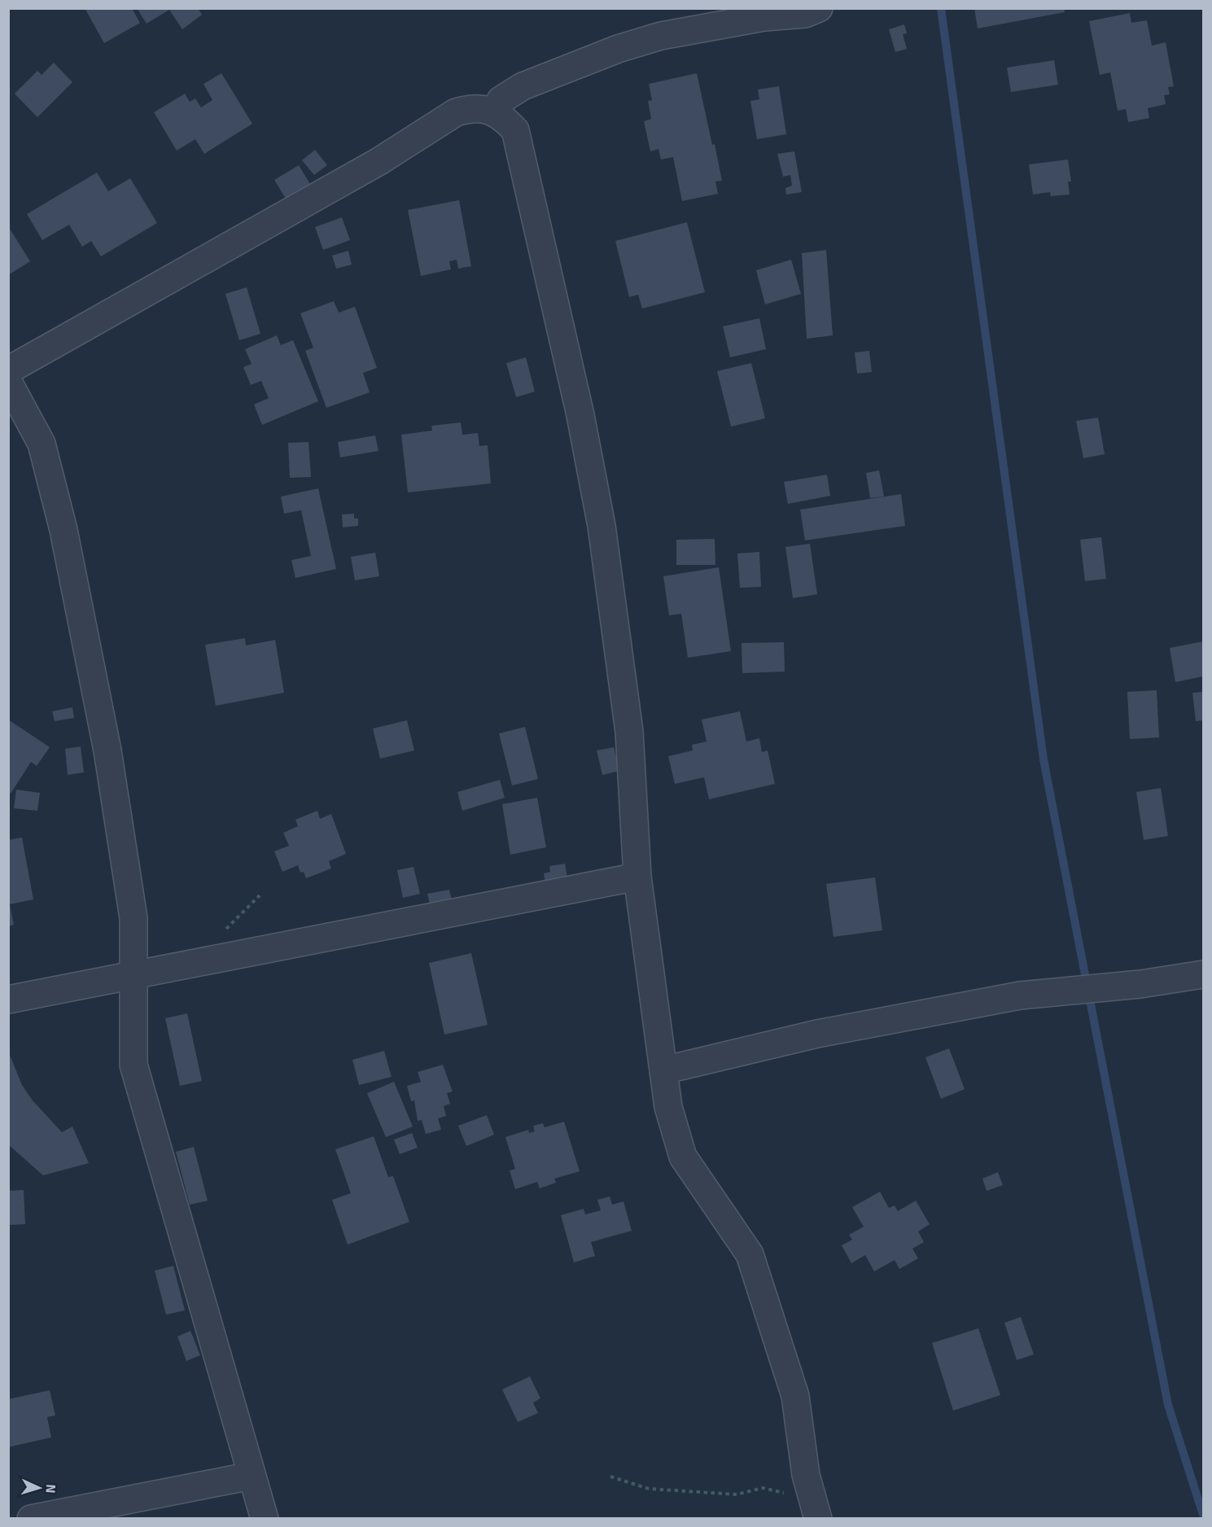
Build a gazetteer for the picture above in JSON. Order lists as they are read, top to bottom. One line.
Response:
{"north":"right"}
